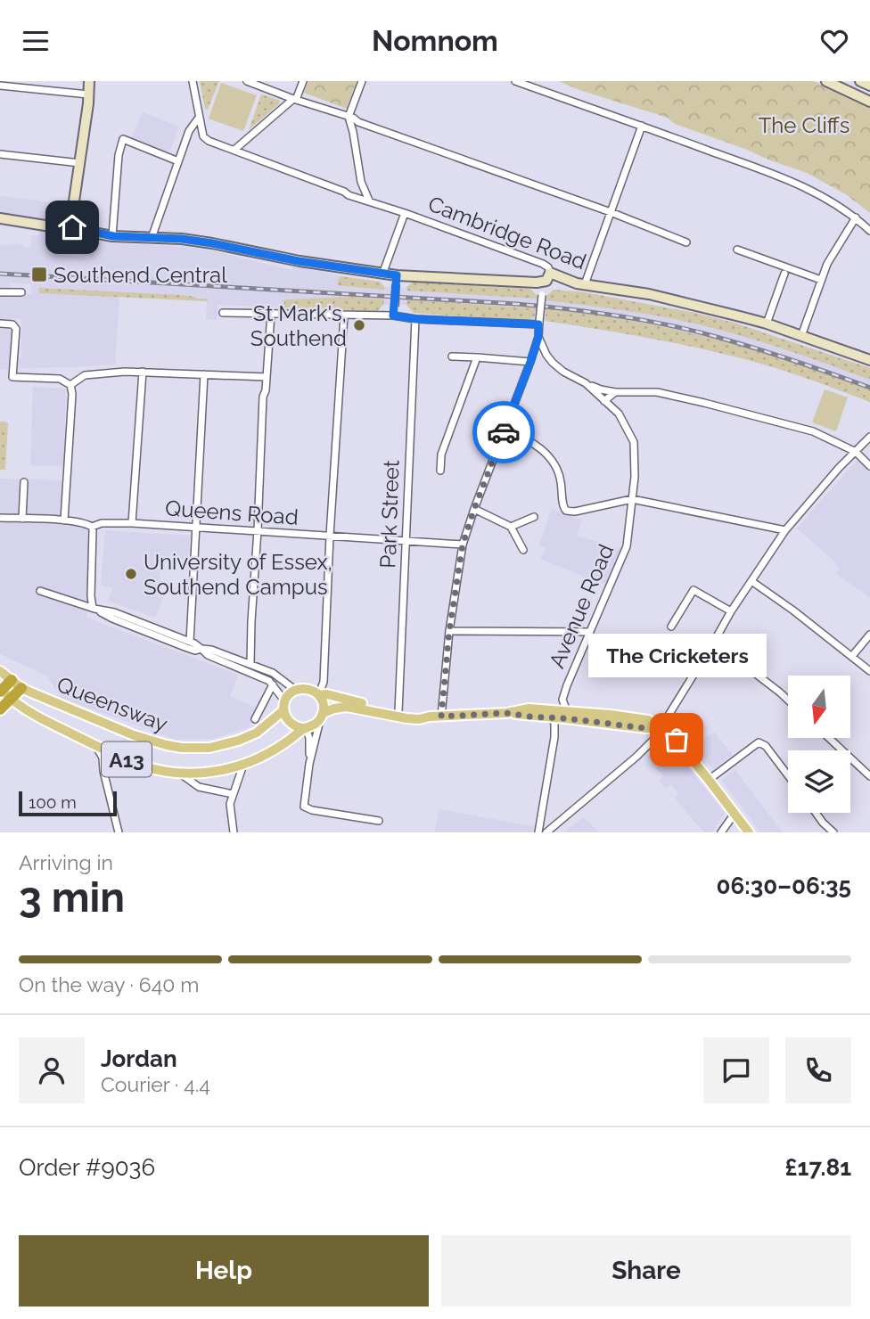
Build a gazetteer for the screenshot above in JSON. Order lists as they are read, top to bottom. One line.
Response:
{"streets":{"main road":["Queensway","A13"],"street":["Cambridge Road","Queens Road","Park Street","Avenue Road"]},"crossings":[["Queens Road","Park Street"]],"parks":["The Cliffs"],"places":{"transit":["Southend Central"],"other":["St Mark's, Southend","University of Essex, Southend Campus","The Cricketers"]},"scale_bar":"100 m","north":"bottom","page":{"header":"Nomnom","bubble":"The Cricketers","scale":"100 m","heading":["3 min","Arriving in","06:30–06:35"],"panel":["Jordan","Courier · 4.4","Order #9036","£17.81"],"bar":"On the way · 640 m","buttons":["Help","Share"]}}
